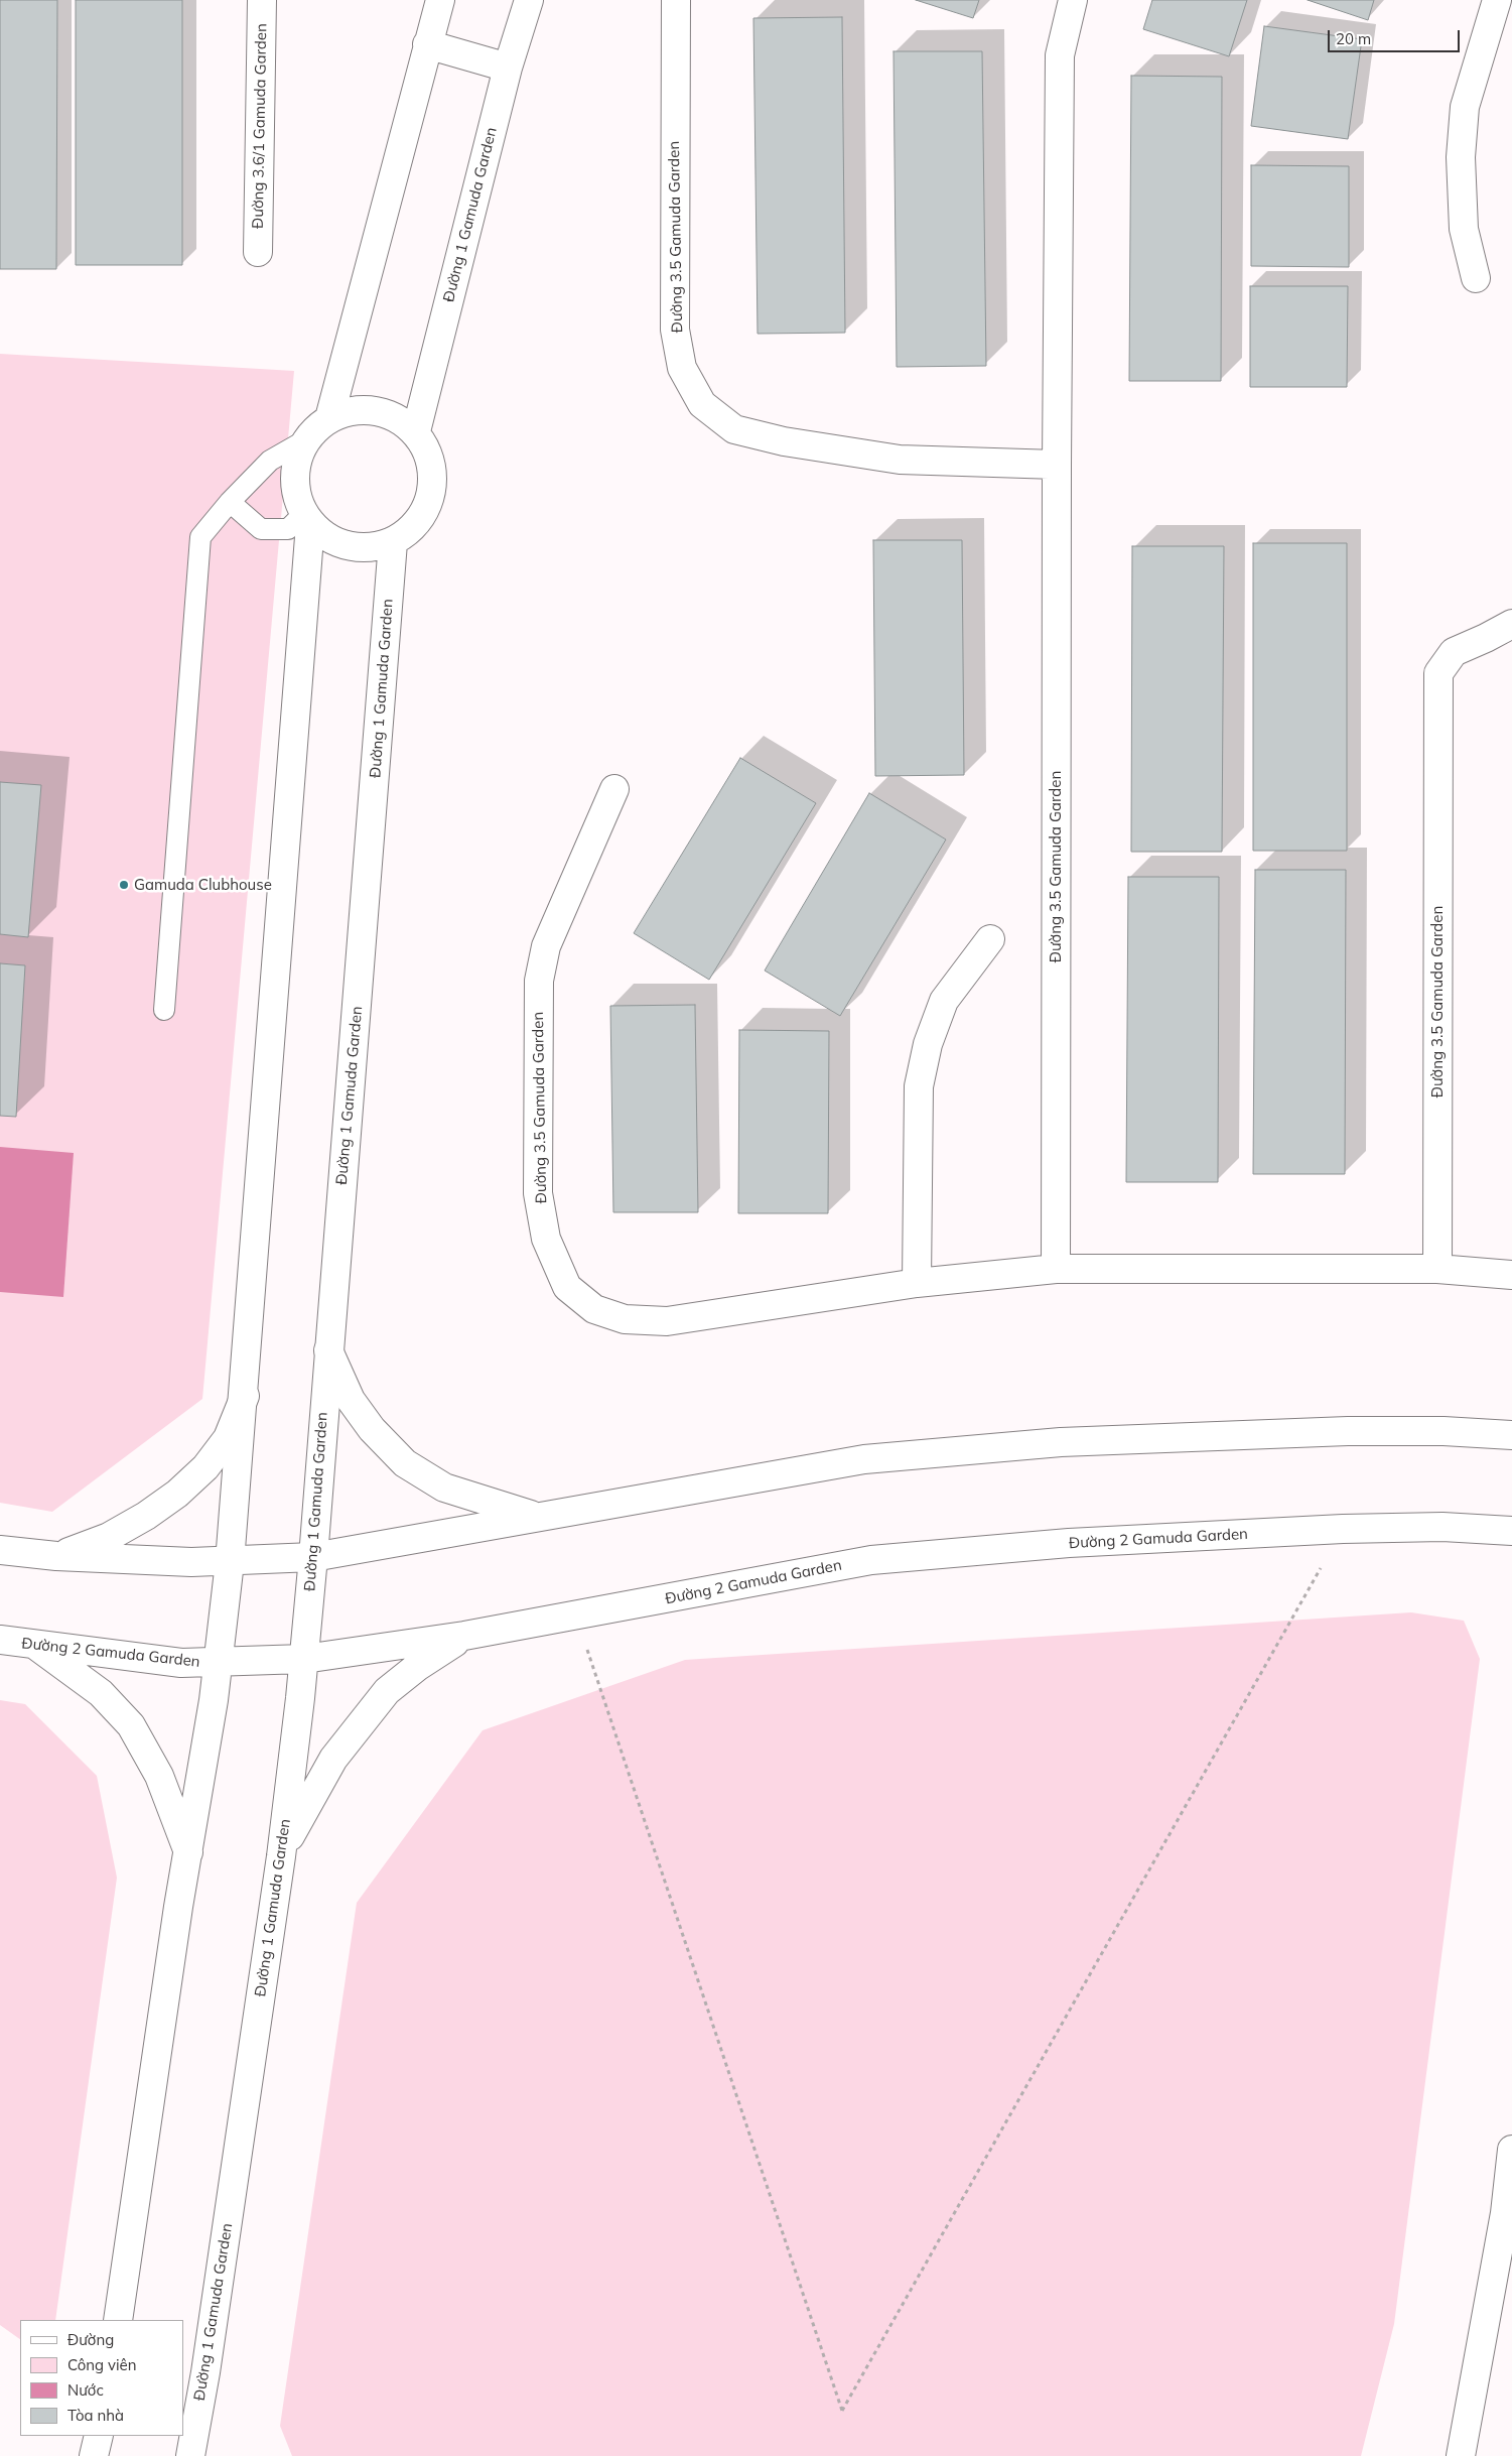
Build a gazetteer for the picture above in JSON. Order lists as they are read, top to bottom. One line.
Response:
{"streets":{"street":["Đường 3.6/1 Gamuda Garden","Đường 1 Gamuda Garden","Đường 3.5 Gamuda Garden","Đường 2 Gamuda Garden"]},"crossings":[["Đường 1 Gamuda Garden","Đường 2 Gamuda Garden"]],"places":["Gamuda Clubhouse"],"legend":["Đường","Công viên","Nước","Tòa nhà"],"scale_bar":"20 m"}
